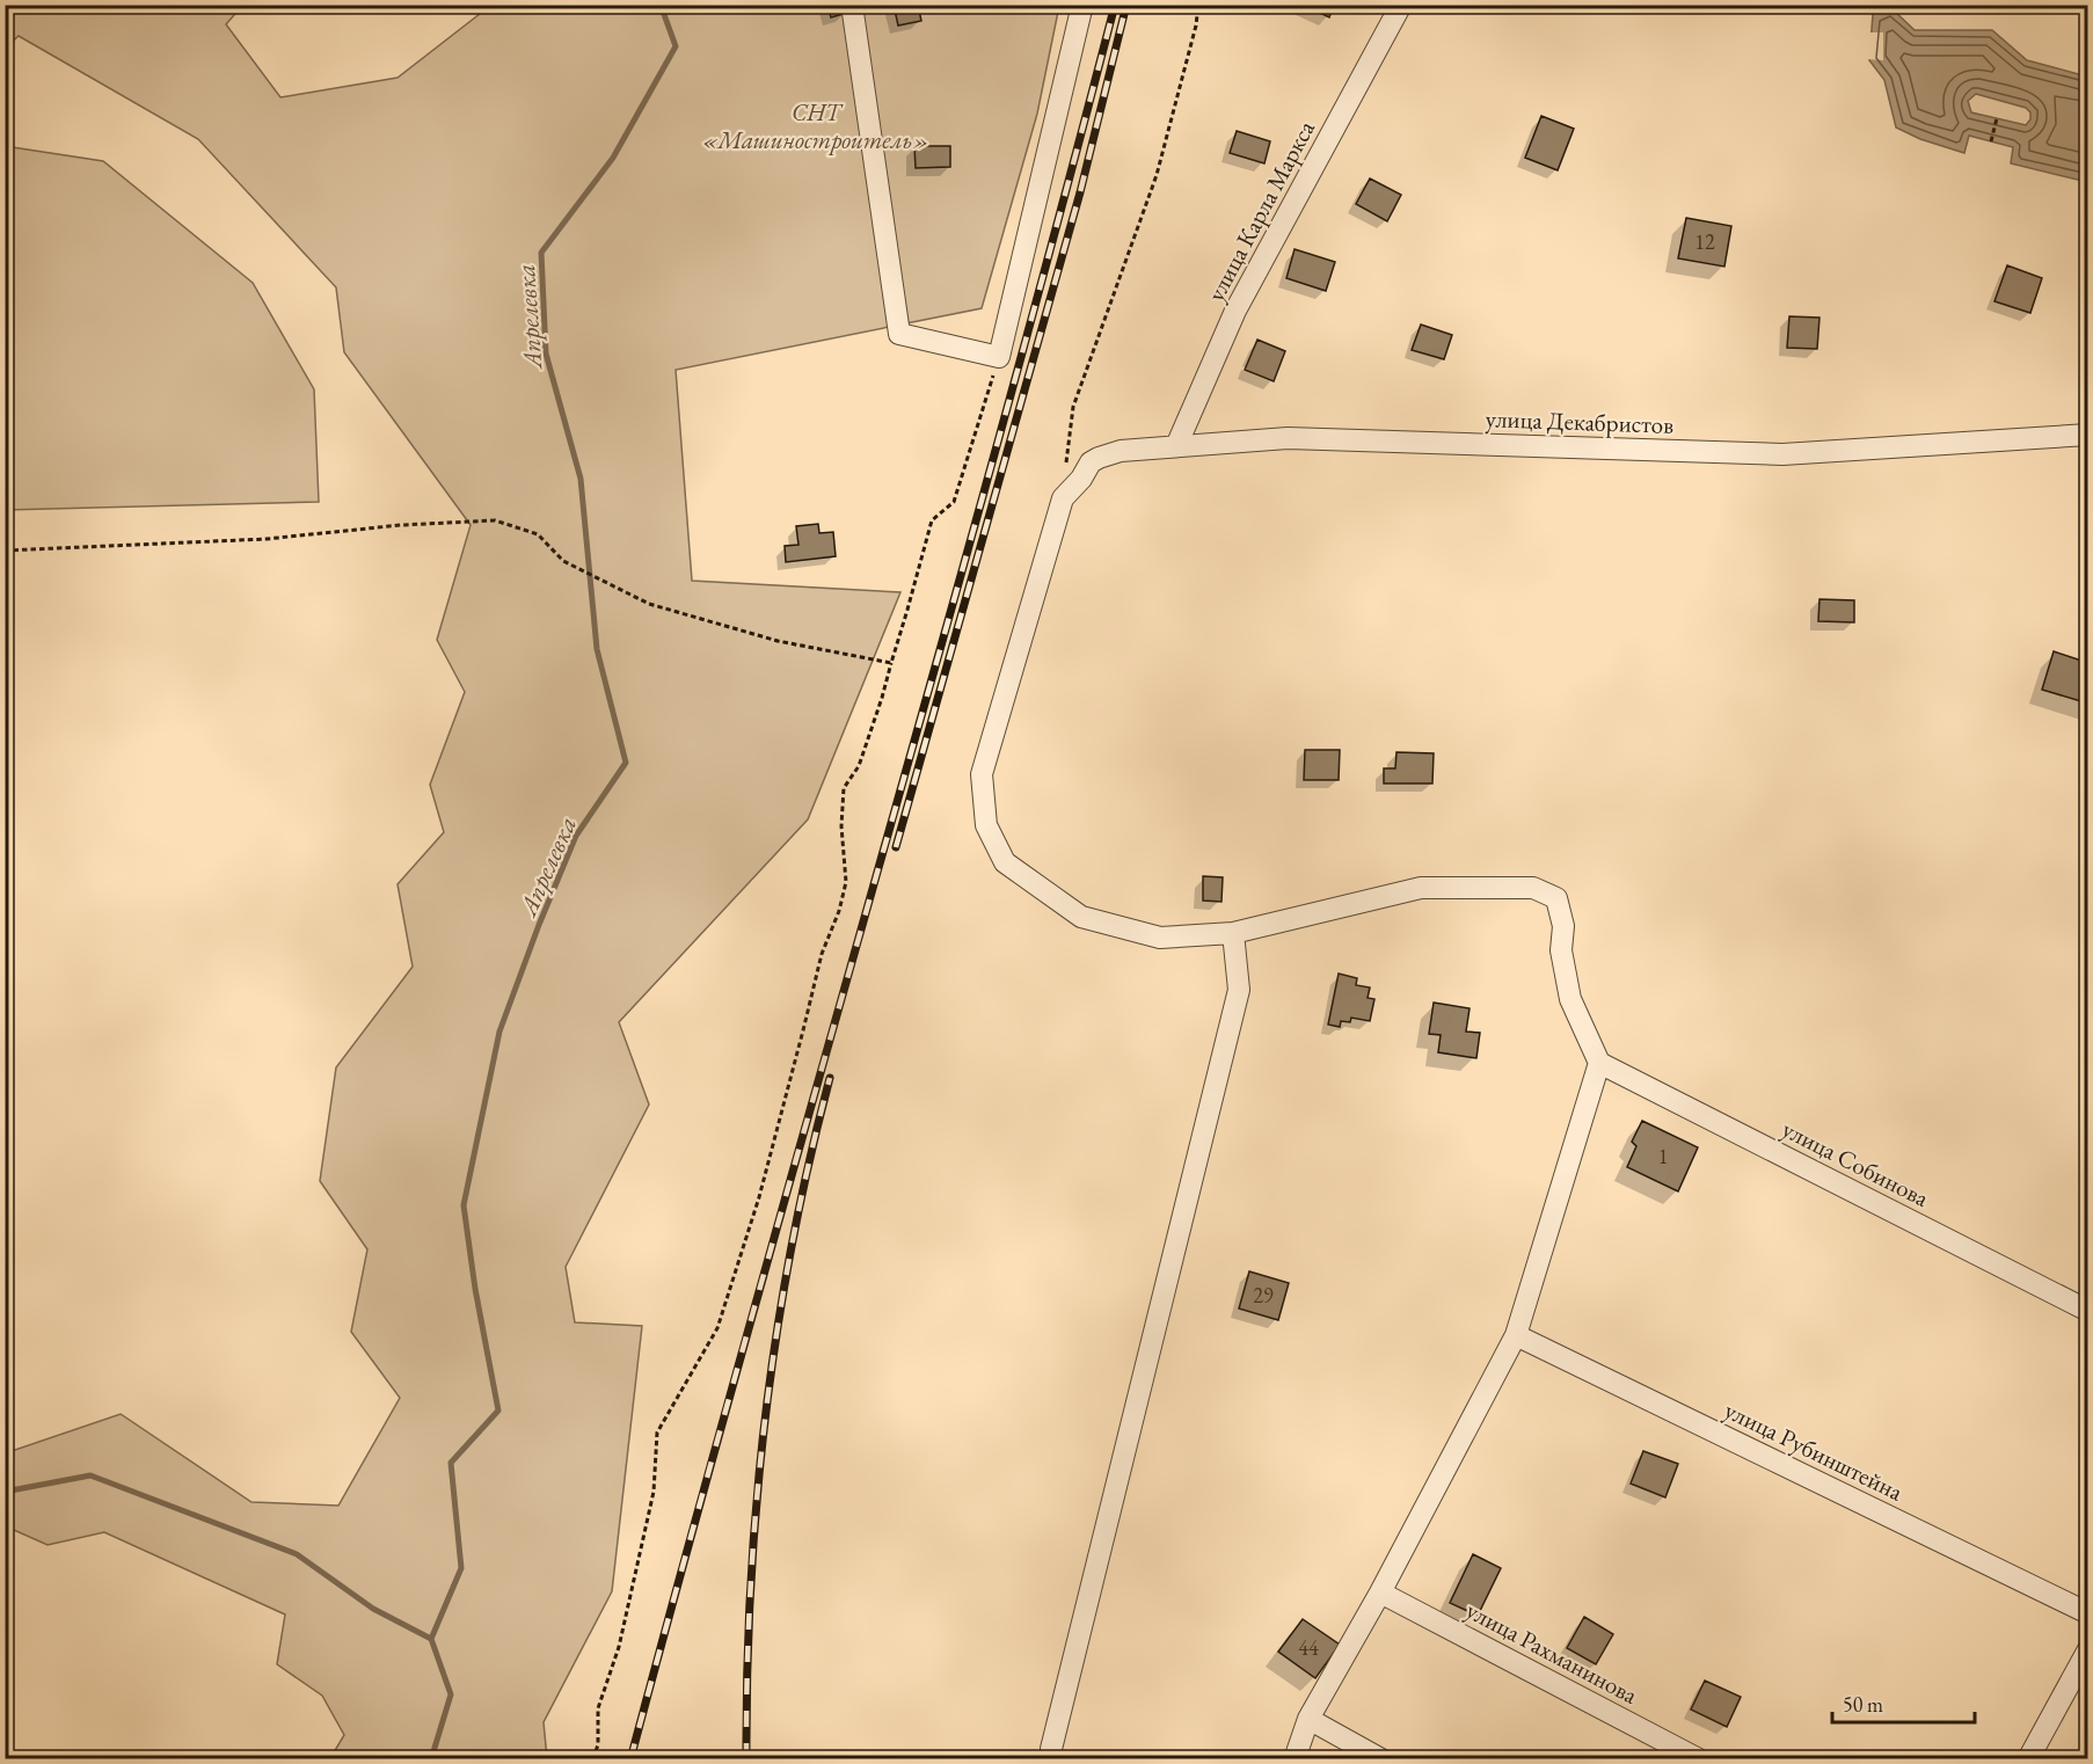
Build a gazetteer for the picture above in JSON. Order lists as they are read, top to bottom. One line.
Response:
{"streets":{"street":["улица Карла Маркса","улица Декабристов","улица Собинова","улица Рубинштейна","улица Рахманинова"]},"crossings":[["улица Карла Маркса","улица Декабристов"]],"water":["Апрелевка"],"parks":["СНТ «Машиностроитель»"],"house_numbers":["12","1","29","44"],"scale_bar":"50 m"}
